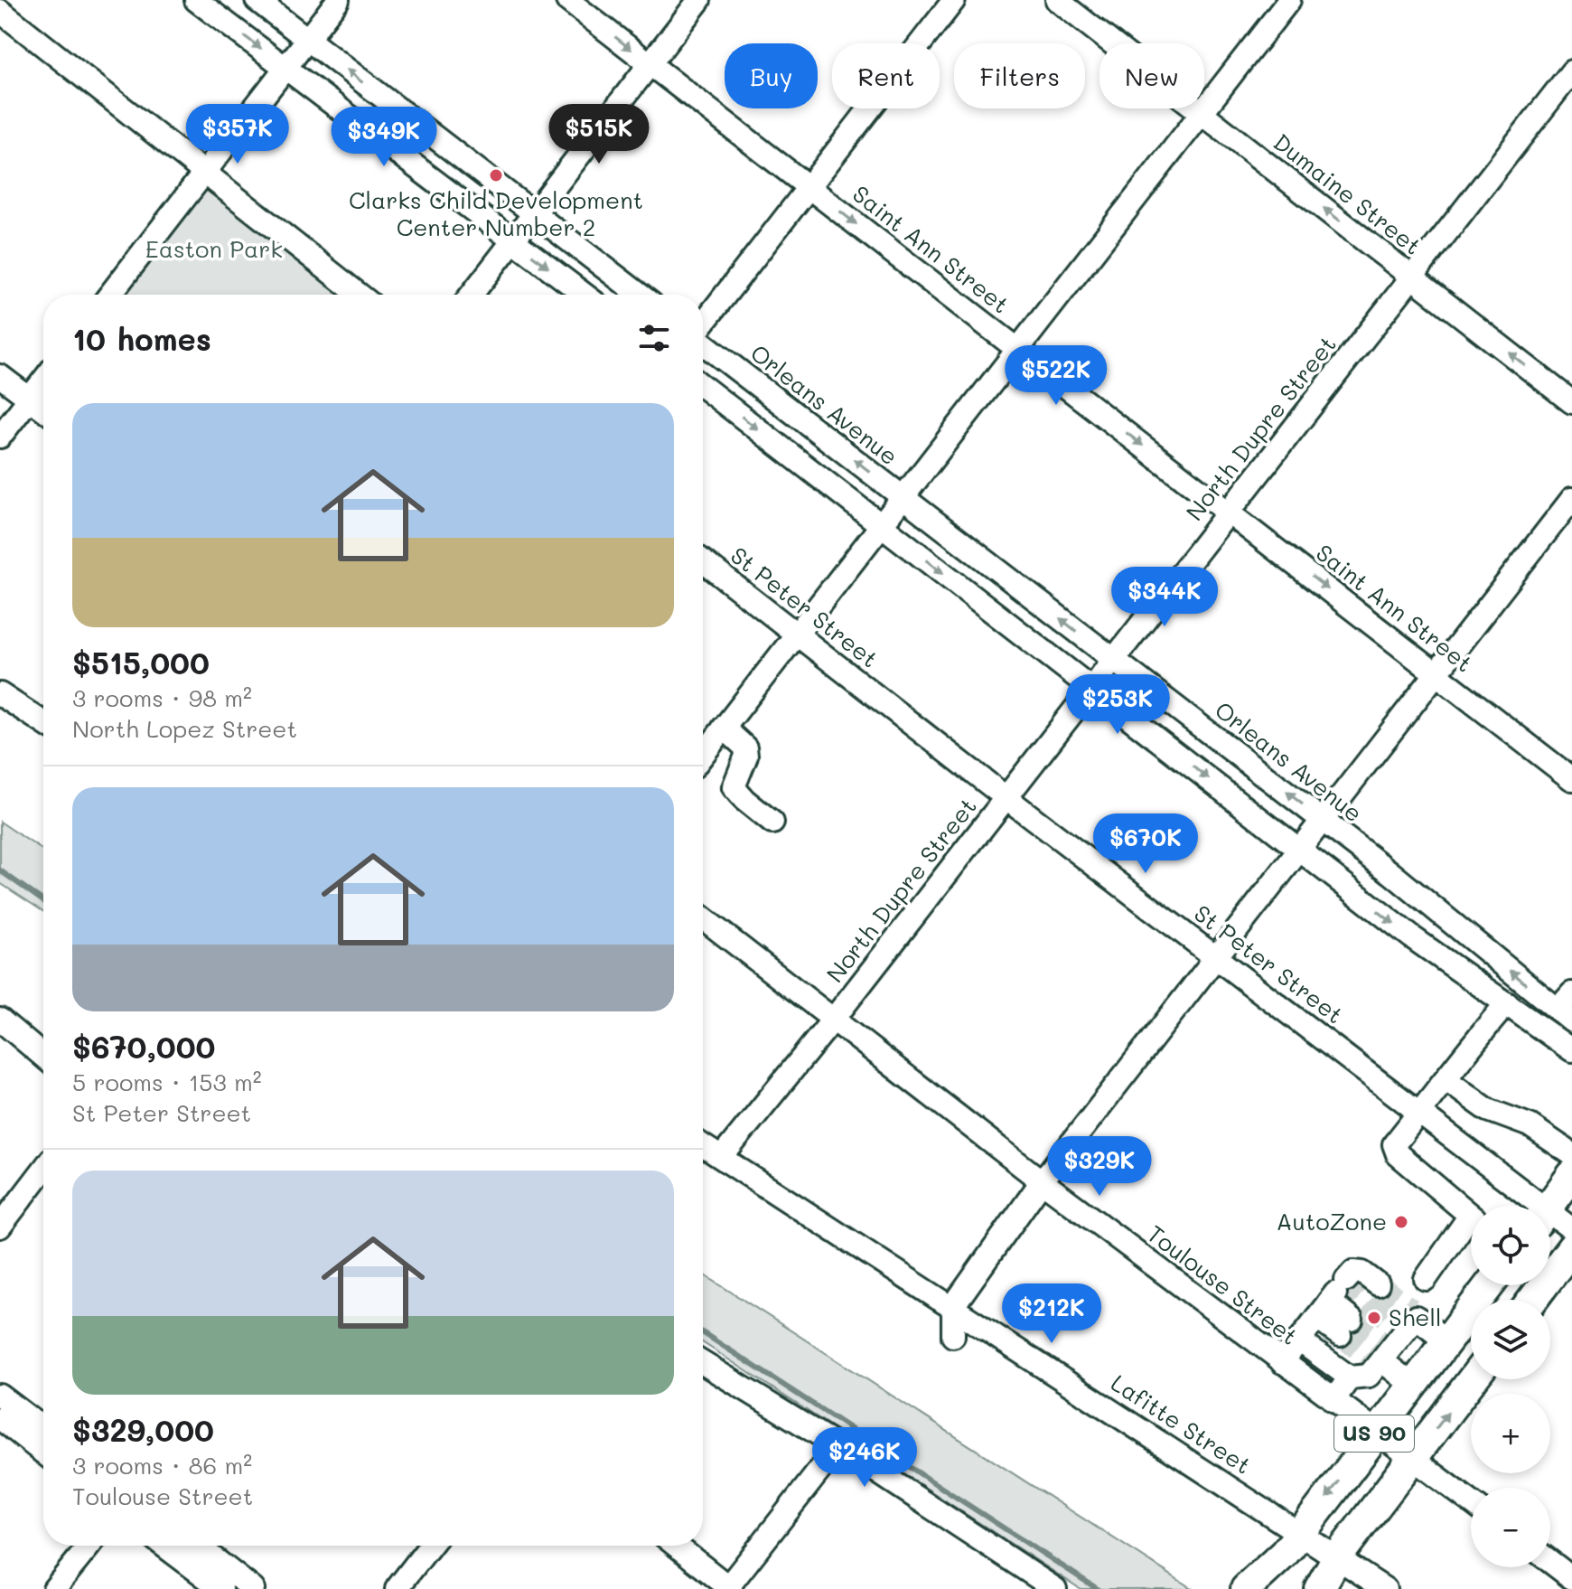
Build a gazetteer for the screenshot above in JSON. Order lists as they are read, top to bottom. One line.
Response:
{"streets":{"main road":["US 90"],"street":["Dumaine Street","Saint Ann Street","Orleans Avenue","North Dupre Street","St Peter Street","Toulouse Street","Lafitte Street"]},"crossings":[["Dumaine Street","North Dupre Street"],["Saint Ann Street","North Dupre Street"],["Orleans Avenue","North Dupre Street"],["North Dupre Street","St Peter Street"],["North Dupre Street","Toulouse Street"],["North Dupre Street","Lafitte Street"],["Toulouse Street","US 90"],["Lafitte Street","US 90"]],"one_way":["Dumaine Street","Saint Ann Street"],"parks":["Easton Park"],"places":["Clarks Child Development Center Number 2","AutoZone","Shell"],"page":{"chip":["Buy","Rent","Filters","New"],"price":["$357K","$515K","$349K","$522K","$344K","$253K","$670K","$329K","$212K","$246K"],"heading":"10 homes","list":[{"name":"$515,000","note":"3 rooms · 98 m² · North Lopez Street"},{"name":"$670,000","note":"5 rooms · 153 m² · St Peter Street"},{"name":"$329,000","note":"3 rooms · 86 m² · Toulouse Street"}],"map_buttons":["+","−"]}}
